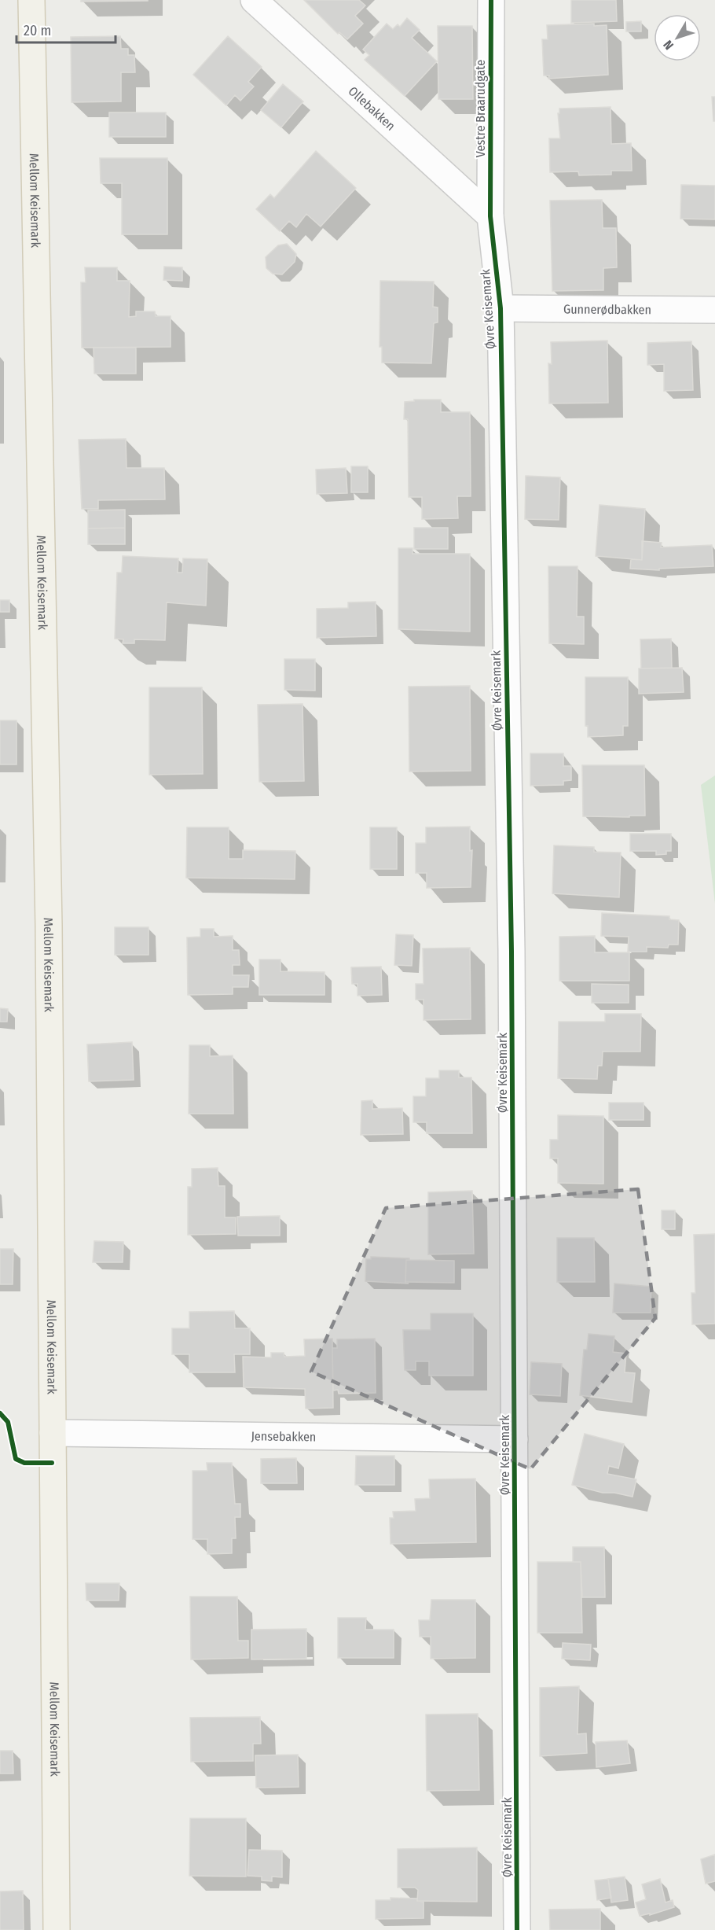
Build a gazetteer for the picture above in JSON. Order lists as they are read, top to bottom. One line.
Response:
{"streets":{"main road":["Mellom Keisemark"],"street":["Ollebakken","Vestre Braarudgate","Øvre Keisemark","Gunnerødbakken","Jensebakken"]},"crossings":[["Ollebakken","Vestre Braarudgate"],["Ollebakken","Øvre Keisemark"],["Vestre Braarudgate","Øvre Keisemark"],["Mellom Keisemark","Jensebakken"],["Øvre Keisemark","Gunnerødbakken"],["Øvre Keisemark","Jensebakken"]],"scale_bar":"20 m","north":"bottom left"}
